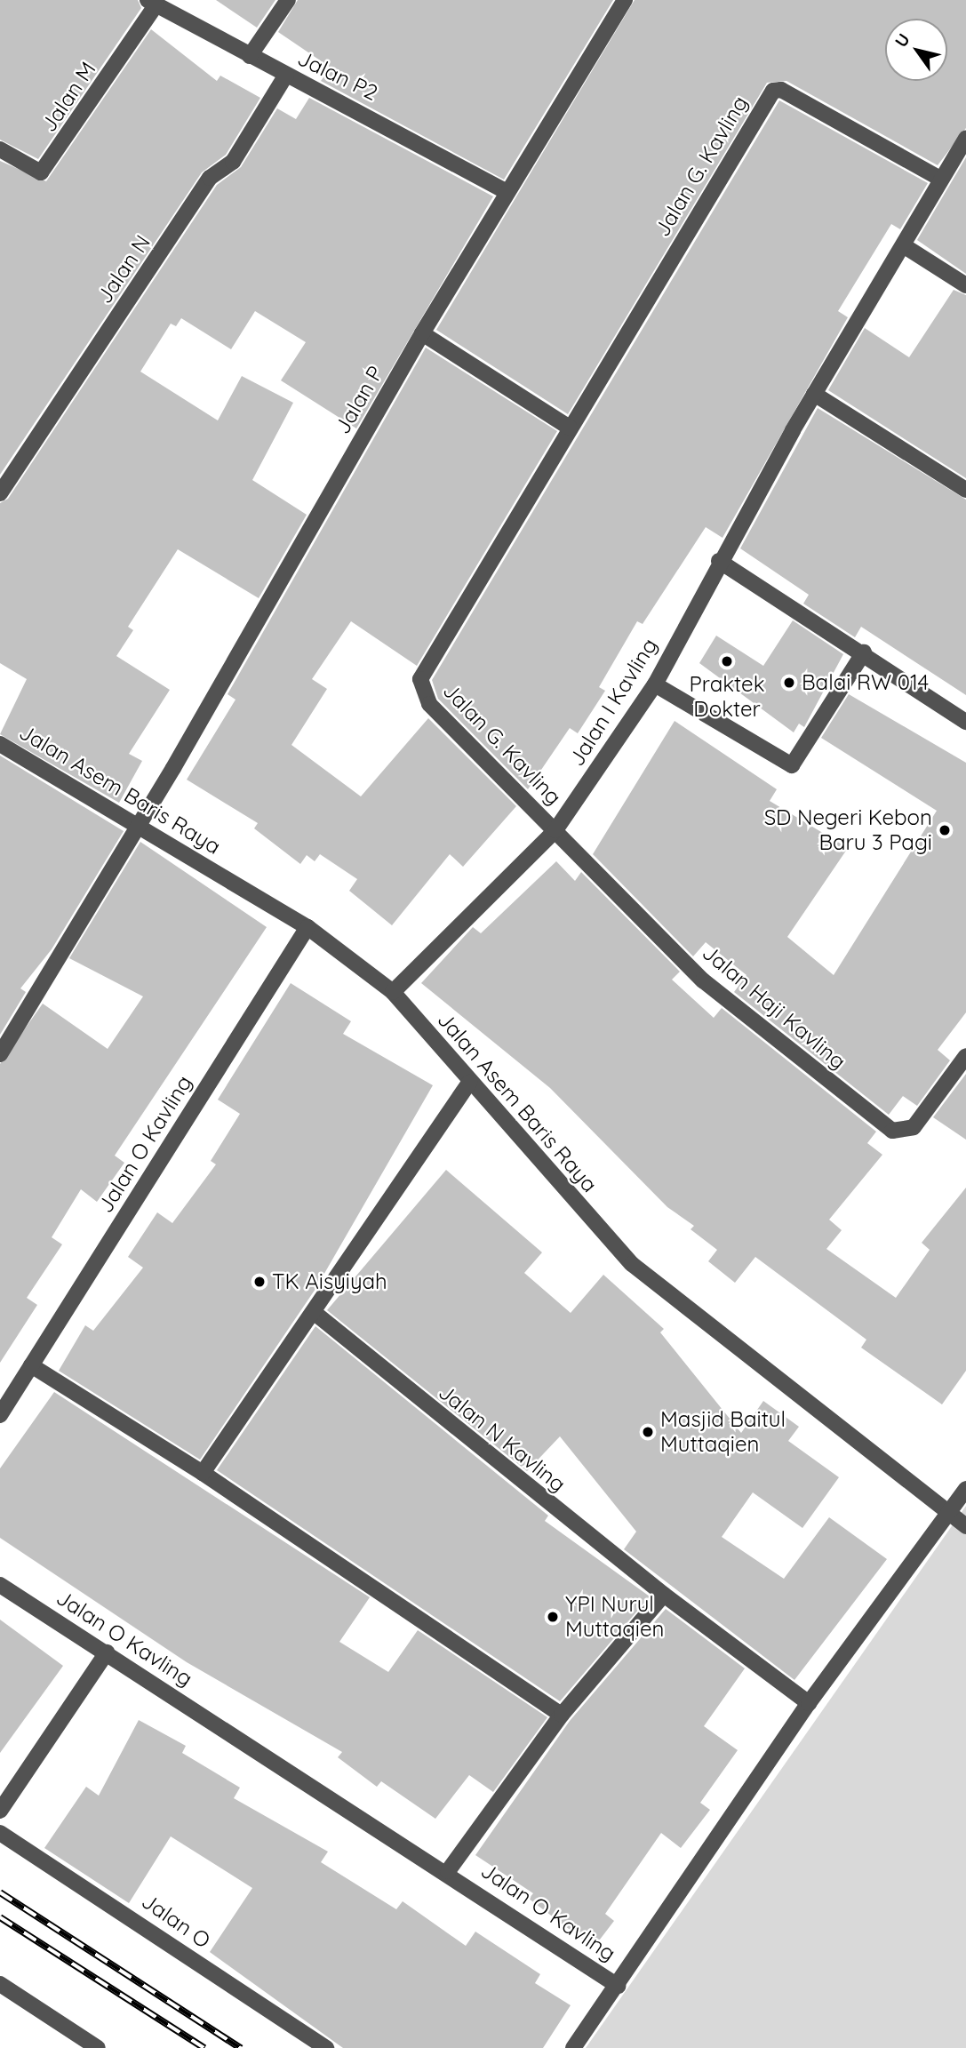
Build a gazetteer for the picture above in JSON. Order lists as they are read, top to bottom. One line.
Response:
{"streets":{"street":["Jalan P2","Jalan M","Jalan G. Kavling","Jalan N","Jalan P","Jalan I Kavling","Jalan Asem Baris Raya","Jalan Haji Kavling","Jalan O Kavling","Jalan N Kavling","Jalan O"]},"crossings":[["Jalan P2","Jalan M"],["Jalan P2","Jalan N"],["Jalan P2","Jalan P"],["Jalan G. Kavling","Jalan I Kavling"],["Jalan G. Kavling","Jalan Haji Kavling"],["Jalan P","Jalan Asem Baris Raya"],["Jalan I Kavling","Jalan Asem Baris Raya"],["Jalan I Kavling","Jalan Haji Kavling"],["Jalan Asem Baris Raya","Jalan O Kavling"],["Jalan O Kavling","Jalan N Kavling"]],"places":["Praktek Dokter","Balai RW 014","SD Negeri Kebon Baru 3 Pagi","TK Aisyiyah","Masjid Baitul Muttaqien","YPI Nurul Muttaqien"],"north":"top left"}
